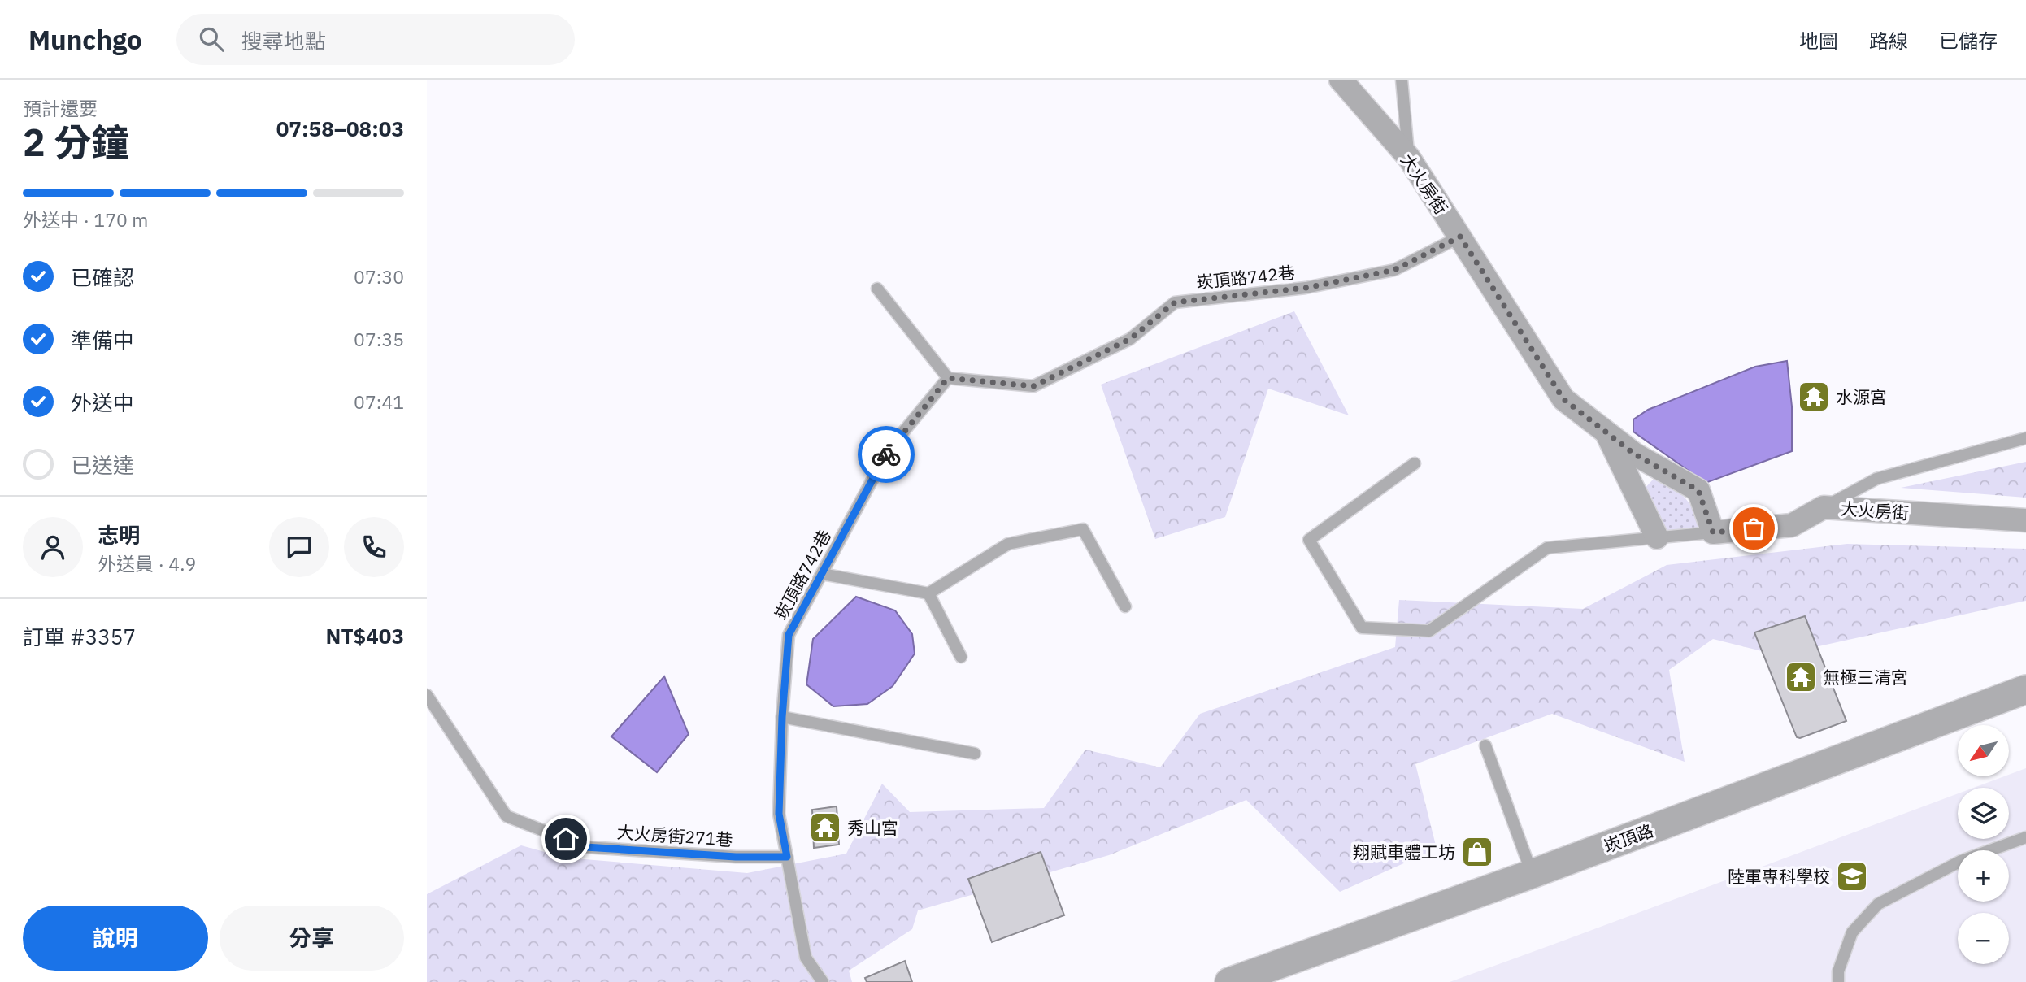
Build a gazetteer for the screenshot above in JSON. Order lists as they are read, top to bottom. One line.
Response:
{"streets":{"street":["大火房街","崁頂路"],"lane":["崁頂路742巷","大火房街271巷"]},"crossings":[["大火房街","崁頂路742巷"],["崁頂路742巷","大火房街271巷"]],"places":{"temple":["水源宮","無極三清宮","秀山宮"],"shop":["翔賦車體工坊"],"school or university":["陸軍專科學校"]},"north":"bottom left","page":{"header":"Munchgo","search":"搜尋地點","nav":["地圖","路線","已儲存"],"heading":["2 分鐘","預計還要","07:58–08:03"],"panel":["志明","外送員 · 4.9","訂單 #3357","NT$403"],"bar":"外送中 · 170 m","list":[["已確認","07:30"],["準備中","07:35"],["外送中","07:41"],"已送達"],"map_buttons":["+","−"],"buttons":["說明","分享"]}}
